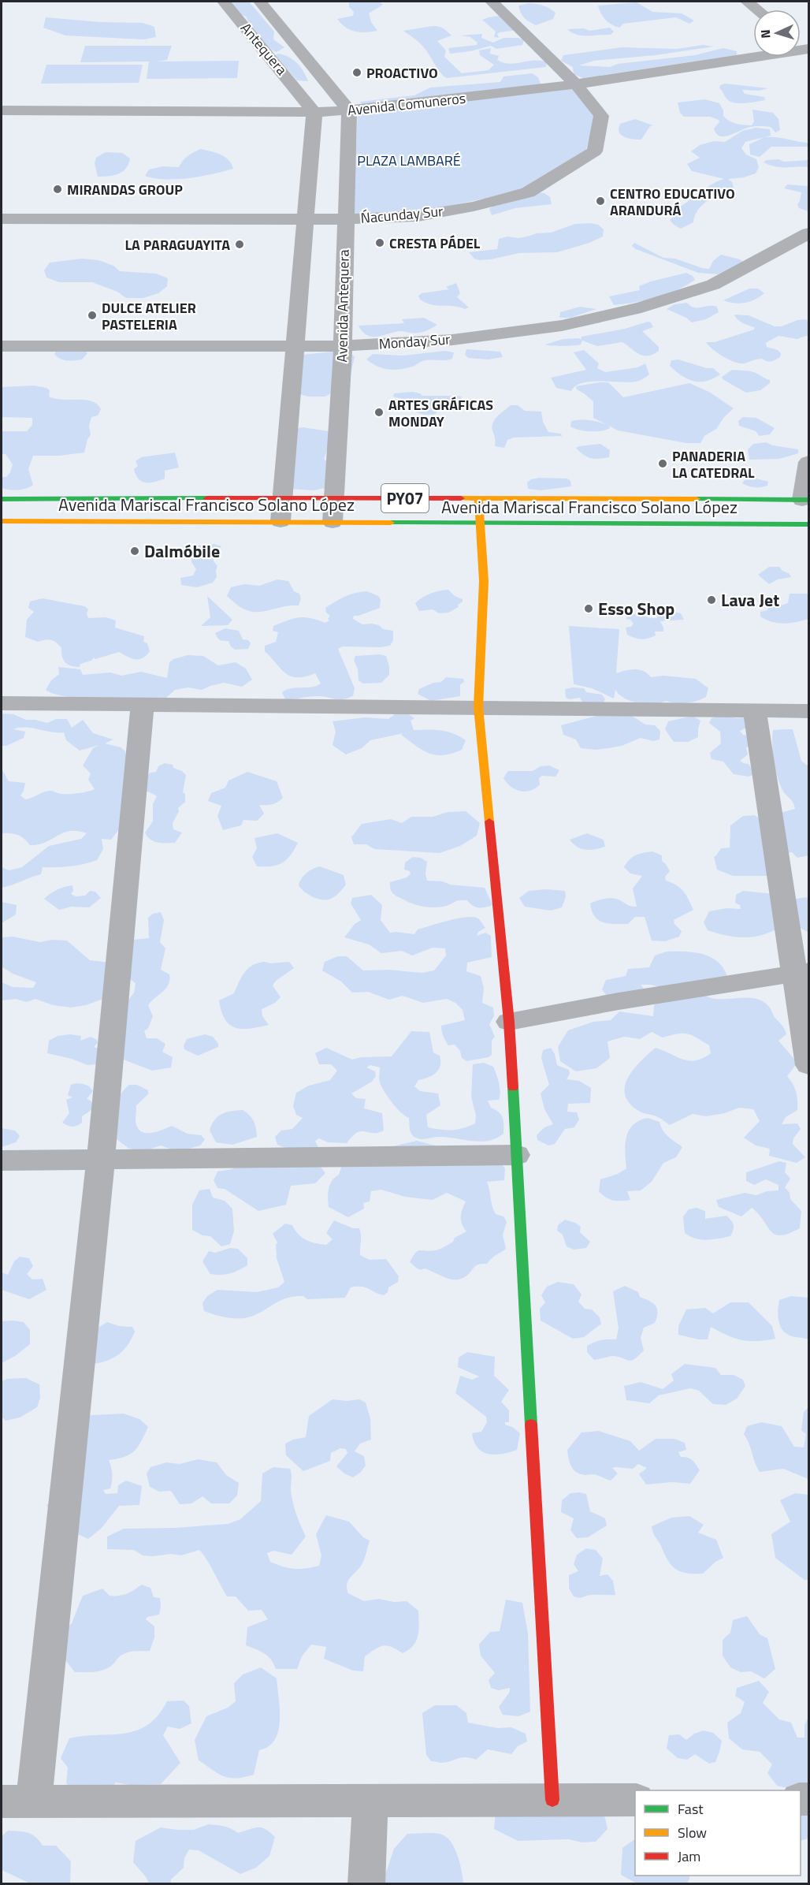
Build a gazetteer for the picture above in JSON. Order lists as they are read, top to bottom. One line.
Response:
{"streets":{"main road":["PY07","Avenida Mariscal Francisco Solano López"],"street":["Antequera","Avenida Comuneros","Ńacunday Sur","Avenida Antequera","Monday Sur"]},"crossings":[["Antequera","Avenida Comuneros"],["Antequera","Avenida Antequera"],["Avenida Comuneros","Ńacunday Sur"],["Avenida Comuneros","Avenida Antequera"],["Ńacunday Sur","Avenida Antequera"],["Avenida Antequera","Monday Sur"],["Avenida Antequera","Avenida Mariscal Francisco Solano López"]],"parks":["PLAZA LAMBARÉ"],"places":["PROACTIVO","MIRANDAS GROUP","CENTRO EDUCATIVO ARANDURÁ","CRESTA PÁDEL","LA PARAGUAYITA","DULCE ATELIER PASTELERIA","ARTES GRÁFICAS MONDAY","PANADERIA LA CATEDRAL","Dalmóbile","Lava Jet","Esso Shop"],"legend":["Fast","Slow","Jam"],"north":"left"}
